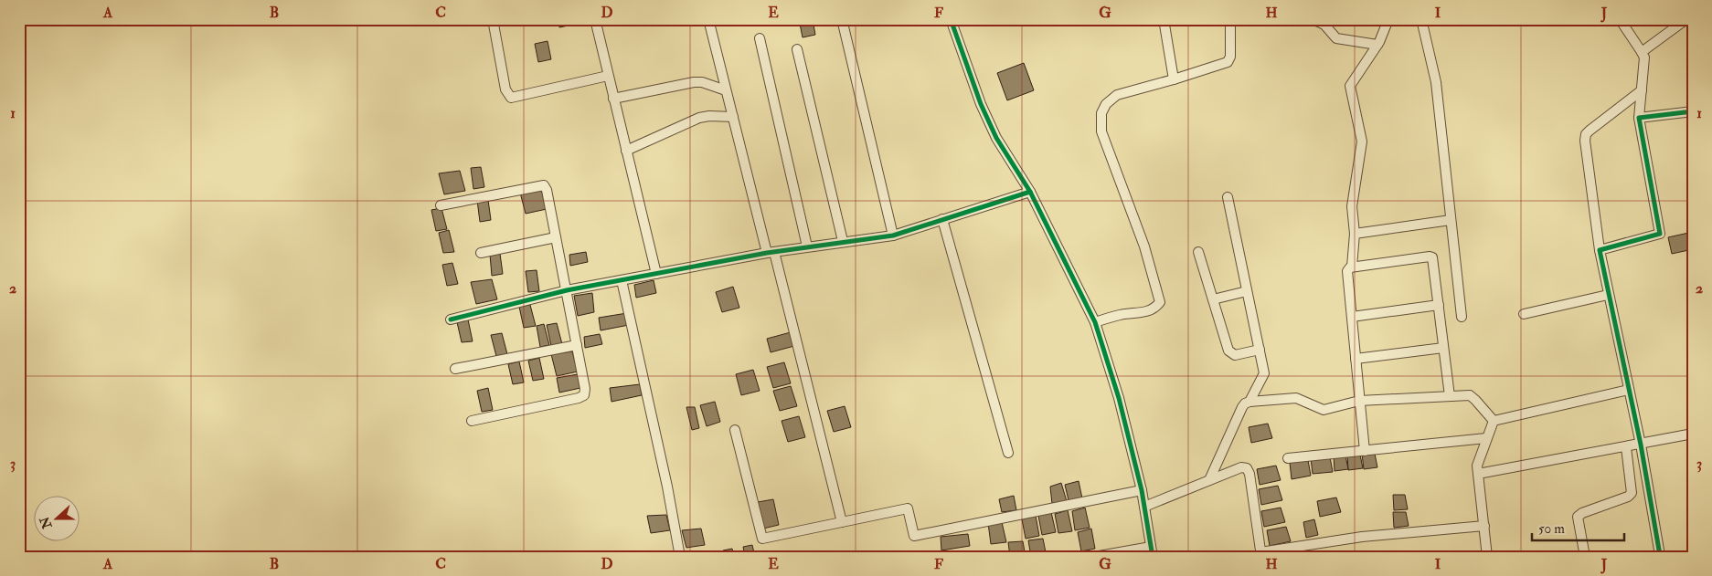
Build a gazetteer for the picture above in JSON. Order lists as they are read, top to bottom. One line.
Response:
{"scale_bar":"50 m","north":"left","grid":{"columns":["A","B","C","D","E","F","G","H","I","J"],"rows":["1","2","3"]}}
